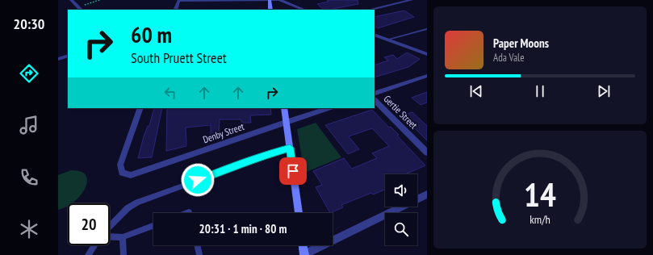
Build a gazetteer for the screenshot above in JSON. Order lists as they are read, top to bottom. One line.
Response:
{"streets":{"street":["Gertie Street","Denby Street"]},"page":{"tabs":"20:30","turn":["60 m","South Pruett Street"],"song":["Paper Moons","Ada Vale"],"limit":"20","trip":"20:31 · 1 min · 80 m","gauge":["14","km/h"]}}
